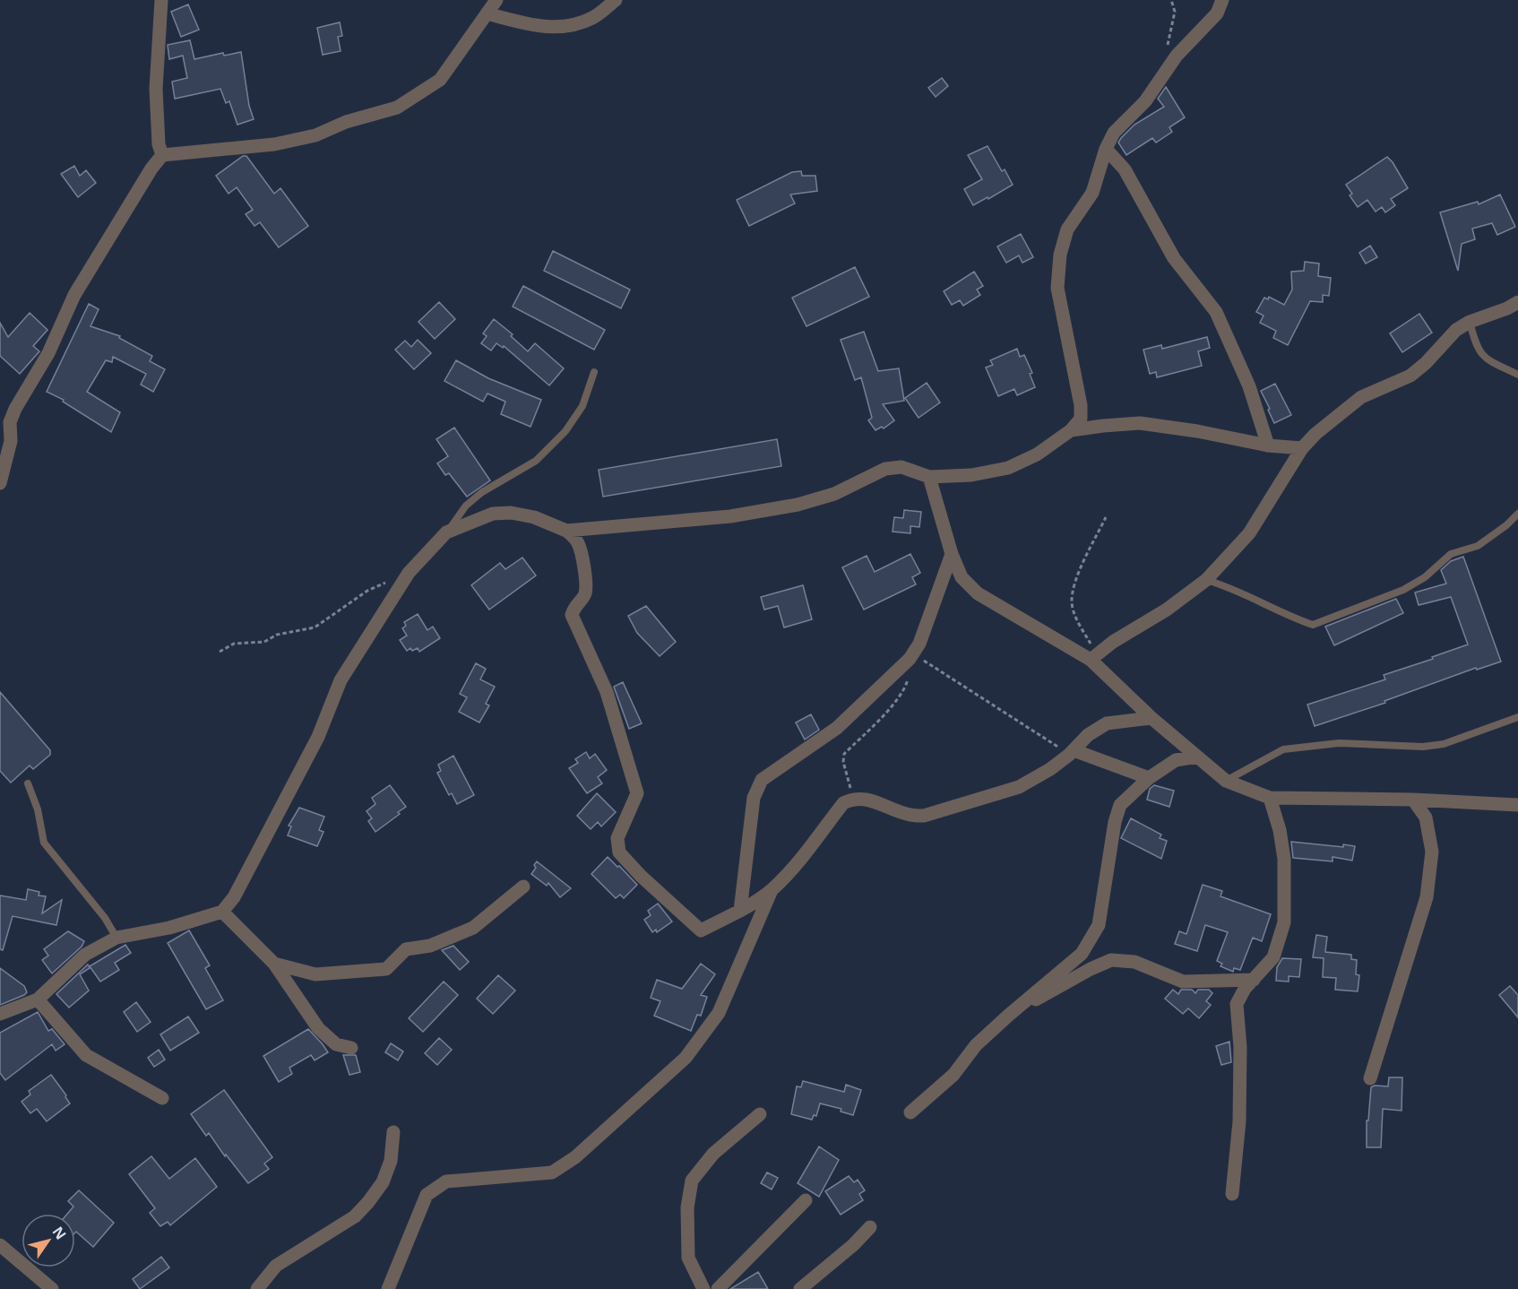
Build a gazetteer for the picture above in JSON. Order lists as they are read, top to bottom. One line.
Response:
{"north":"top right"}
